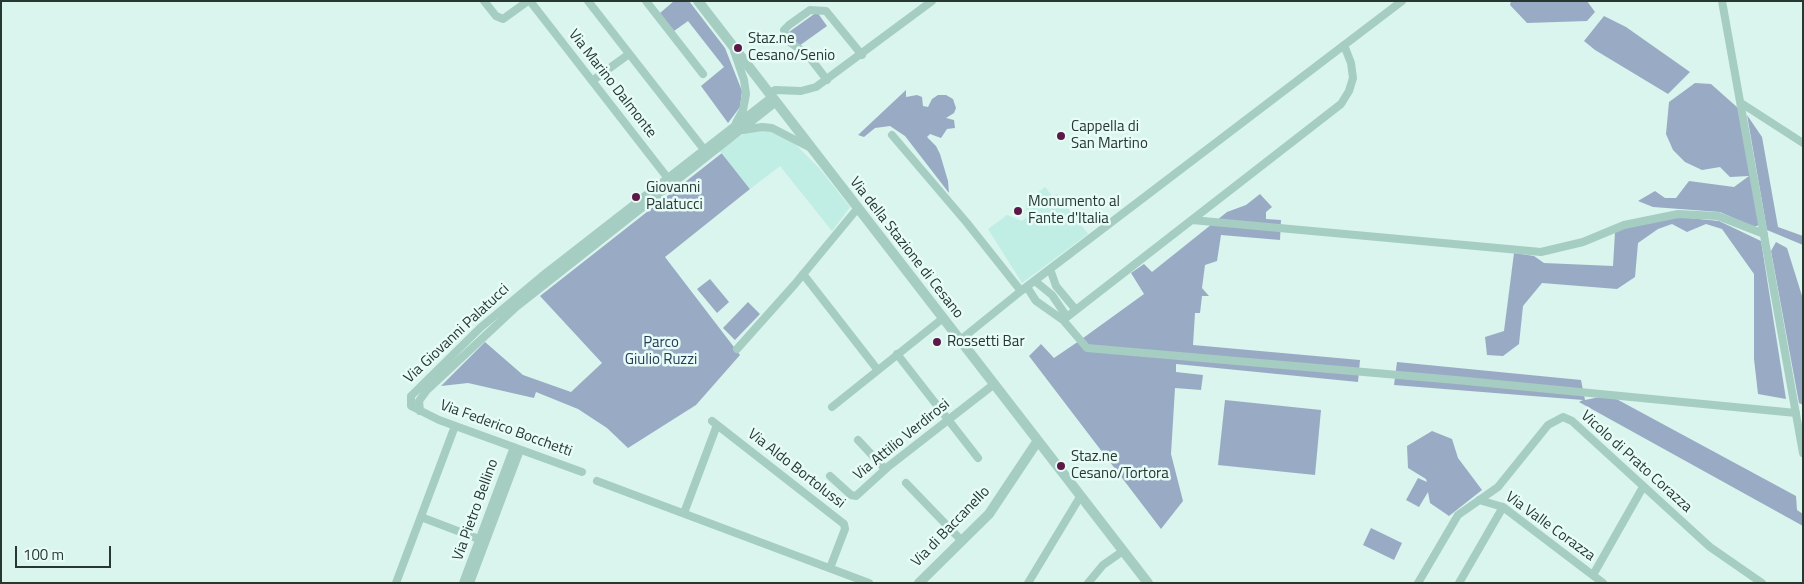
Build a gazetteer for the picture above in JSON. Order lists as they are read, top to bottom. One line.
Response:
{"streets":{"street":["Via Marino Dalmonte","Via della Stazione di Cesano","Via Giovanni Palatucci","Via Federico Bocchetti","Via Attilio Verdirosi","Vicolo di Prato Corazza","Via Aldo Bortolussi","Via Pietro Bellino","Via di Baccanello","Via Valle Corazza"]},"crossings":[["Via Marino Dalmonte","Via Giovanni Palatucci"],["Via della Stazione di Cesano","Via Giovanni Palatucci"],["Via della Stazione di Cesano","Via Attilio Verdirosi"],["Via della Stazione di Cesano","Via di Baccanello"],["Via Giovanni Palatucci","Via Federico Bocchetti"],["Via Federico Bocchetti","Via Pietro Bellino"],["Vicolo di Prato Corazza","Via Valle Corazza"]],"parks":["Parco Giulio Ruzzi"],"places":["Staz.ne Cesano/Senio","Cappella di San Martino","Giovanni Palatucci","Monumento al Fante d'Italia","Rossetti Bar","Staz.ne Cesano/Tortora"],"scale_bar":"100 m"}
